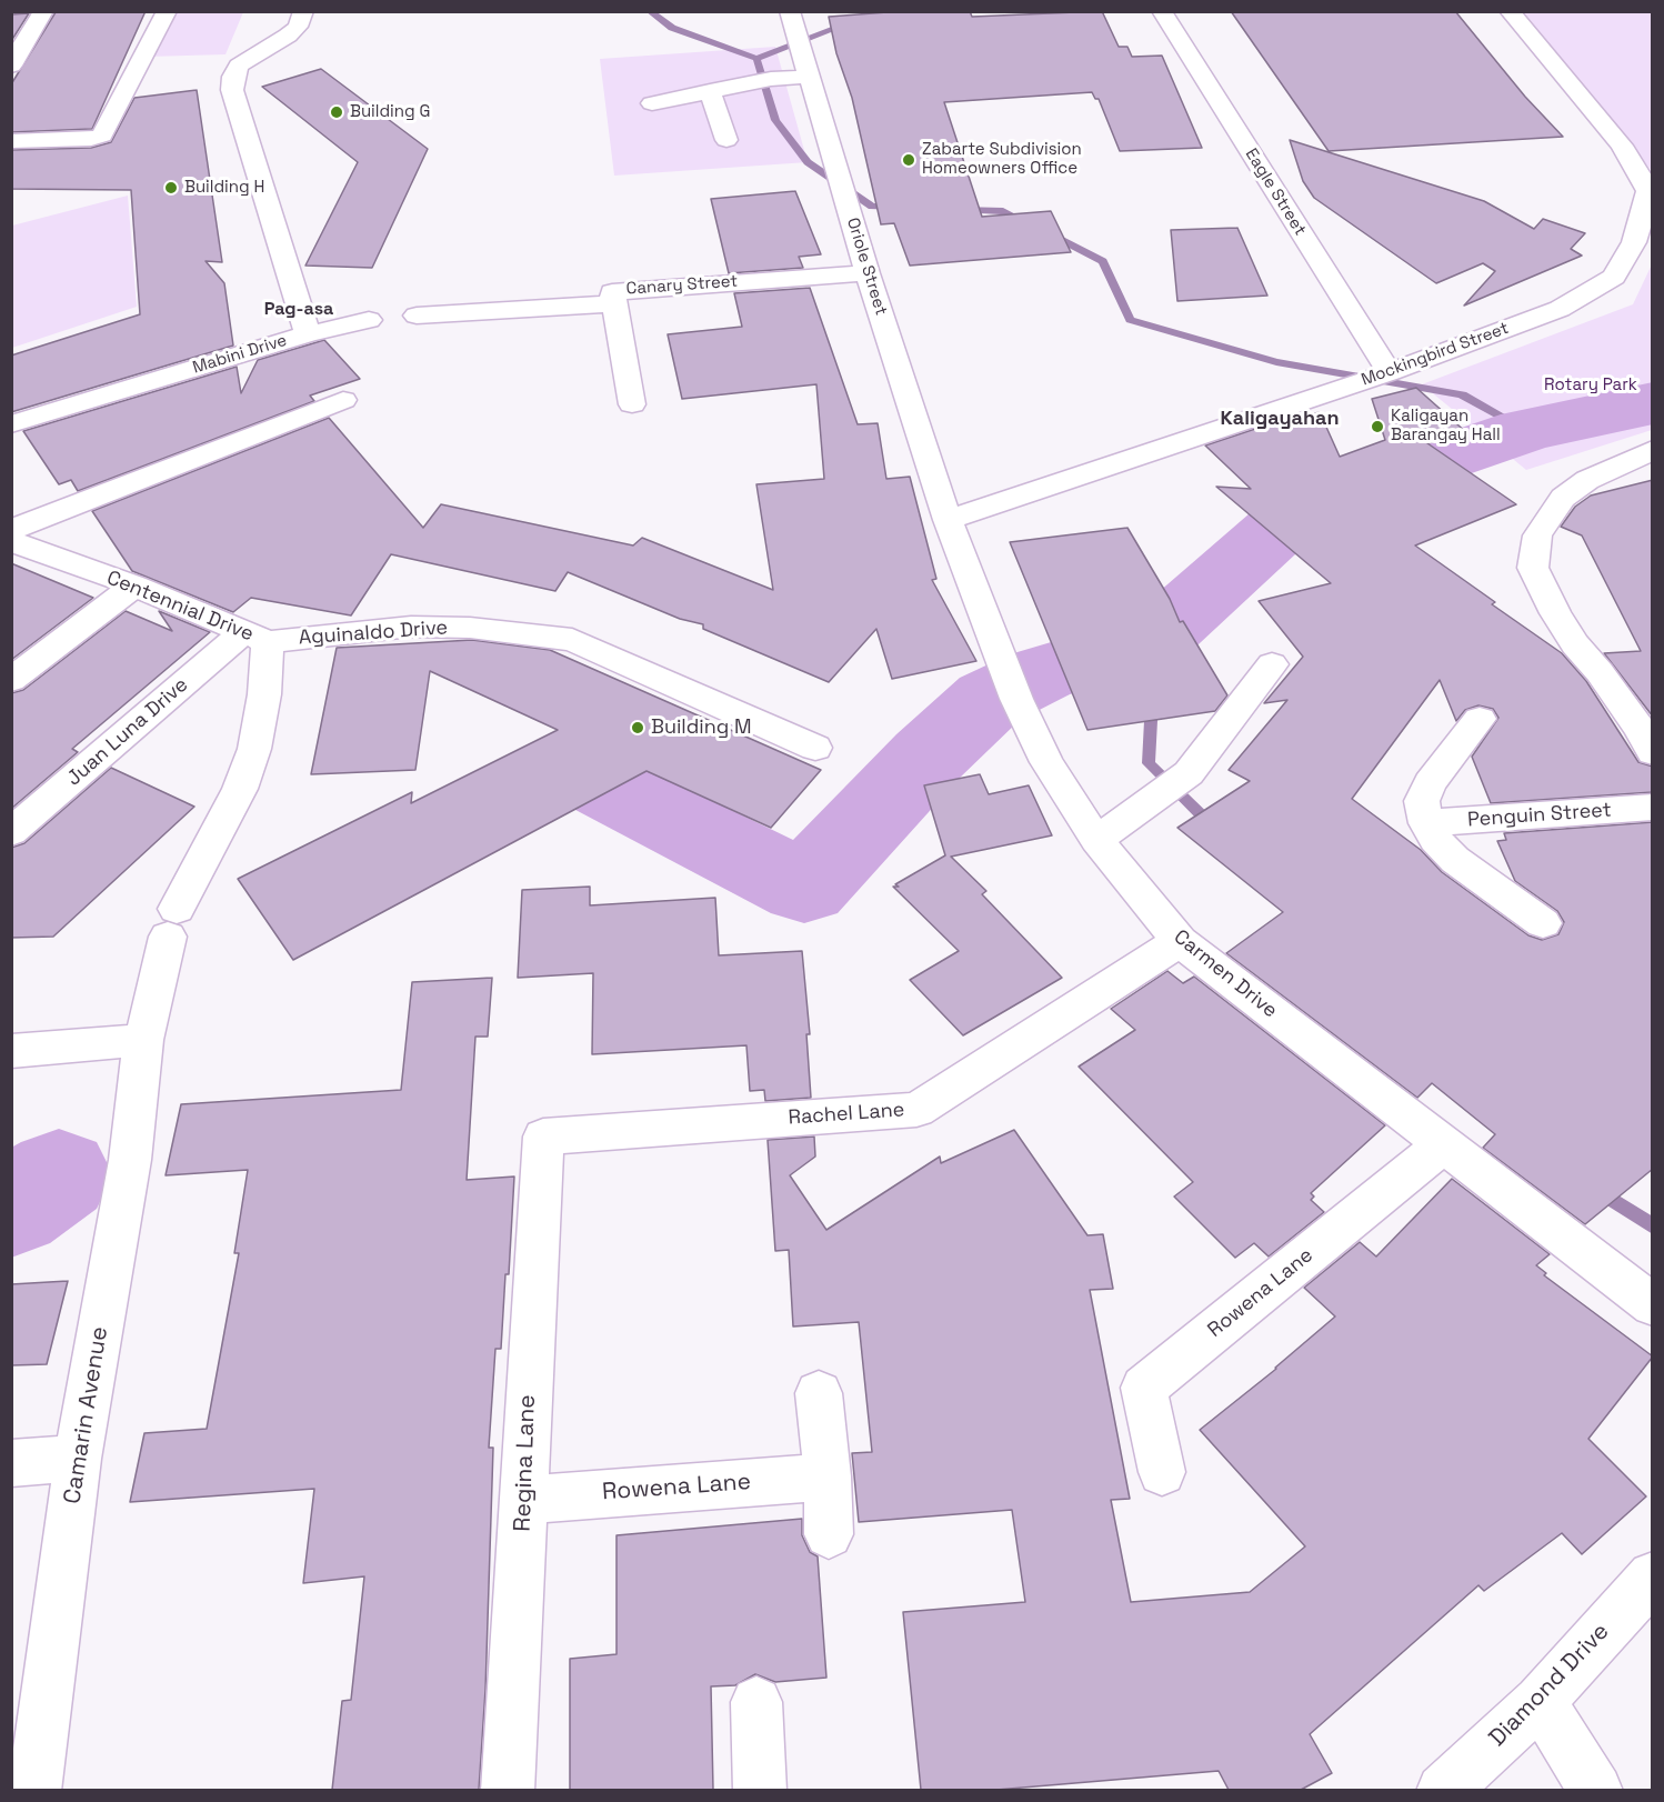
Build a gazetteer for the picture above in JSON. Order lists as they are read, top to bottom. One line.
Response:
{"streets":{"street":["Eagle Street","Oriole Street","Canary Street","Mabini Drive","Mockingbird Street","Centennial Drive","Aguinaldo Drive","Juan Luna Drive","Penguin Street","Carmen Drive","Rachel Lane","Rowena Lane","Camarin Avenue","Regina Lane","Diamond Drive"]},"crossings":[["Eagle Street","Mockingbird Street"],["Oriole Street","Canary Street"],["Oriole Street","Mockingbird Street"],["Oriole Street","Carmen Drive"],["Mockingbird Street","Carmen Drive"],["Centennial Drive","Aguinaldo Drive"],["Centennial Drive","Juan Luna Drive"],["Centennial Drive","Camarin Avenue"],["Aguinaldo Drive","Juan Luna Drive"],["Carmen Drive","Rachel Lane"],["Carmen Drive","Rowena Lane"],["Rachel Lane","Regina Lane"],["Rowena Lane","Regina Lane"]],"districts":["Pag-asa","Kaligayahan"],"parks":["Rotary Park"],"places":["Building G","Zabarte Subdivision Homeowners Office","Building H","Kaligayan Barangay Hall","Building M"]}
